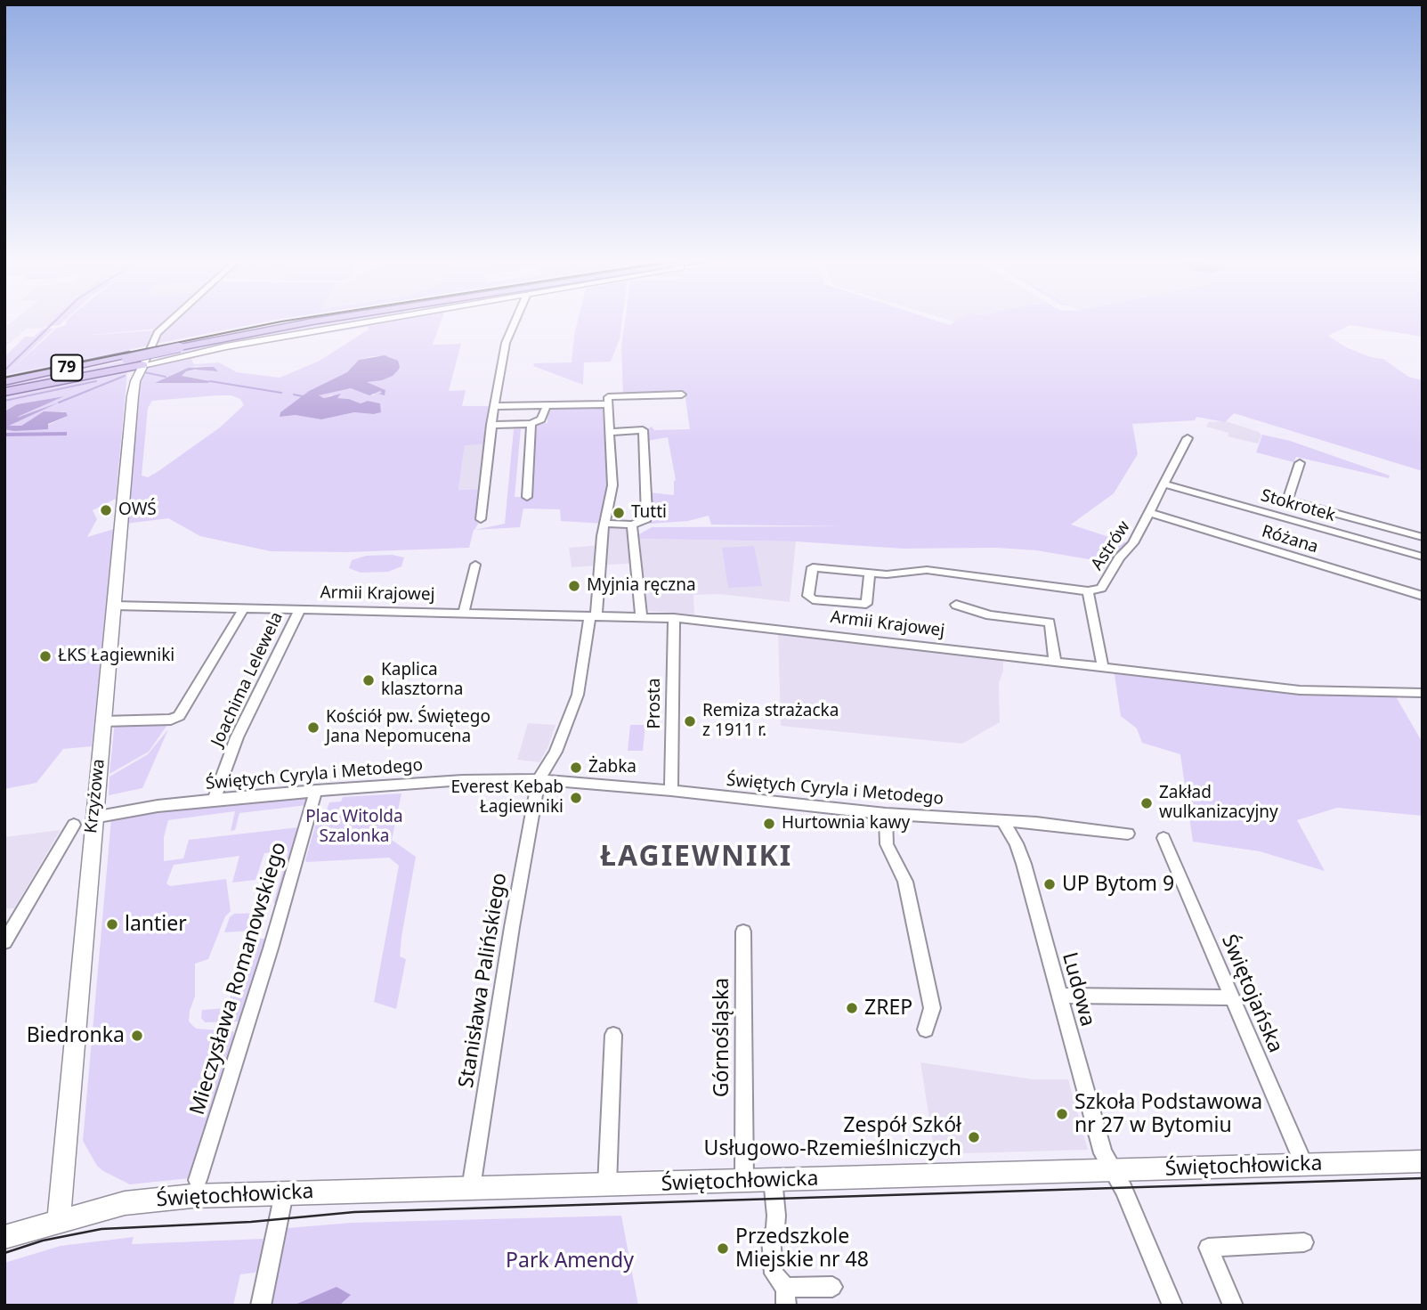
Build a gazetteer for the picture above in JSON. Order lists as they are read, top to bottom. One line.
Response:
{"streets":{"main road":["79"],"street":["Stokrotek","Różana","Astrów","Armii Krajowej","Joachima Lelewela","Prosta","Świętych Cyryla i Metodego","Krzyżowa","Mieczysława Romanowskiego","Stanisława Palińskiego","Ludowa","Świętojańska","Górnośląska","Świętochłowicka"]},"crossings":[["Stokrotek","Astrów"],["Różana","Astrów"],["Astrów","Armii Krajowej"],["Armii Krajowej","Joachima Lelewela"],["Armii Krajowej","Prosta"],["Armii Krajowej","Krzyżowa"],["Joachima Lelewela","Świętych Cyryla i Metodego"],["Prosta","Świętych Cyryla i Metodego"],["Świętych Cyryla i Metodego","Krzyżowa"],["Świętych Cyryla i Metodego","Mieczysława Romanowskiego"],["Świętych Cyryla i Metodego","Stanisława Palińskiego"],["Świętych Cyryla i Metodego","Ludowa"],["Krzyżowa","Świętochłowicka"],["Stanisława Palińskiego","Świętochłowicka"],["Ludowa","Świętochłowicka"],["Świętojańska","Świętochłowicka"],["Górnośląska","Świętochłowicka"]],"districts":["ŁAGIEWNIKI"],"parks":["Plac Witolda Szalonka","Park Amendy"],"places":["OWŚ","Tutti","Myjnia ręczna","ŁKS Łagiewniki","Kaplica klasztorna","Remiza strażacka z 1911 r.","Kościół pw. Świętego Jana Nepomucena","Żabka","Everest Kebab Łagiewniki","Zakład wulkanizacyjny","Hurtownia kawy","UP Bytom 9","lantier","ZREP","Biedronka","Szkoła Podstawowa nr 27 w Bytomiu","Zespół Szkół Usługowo-Rzemieślniczych","Przedszkole Miejskie nr 48"]}
